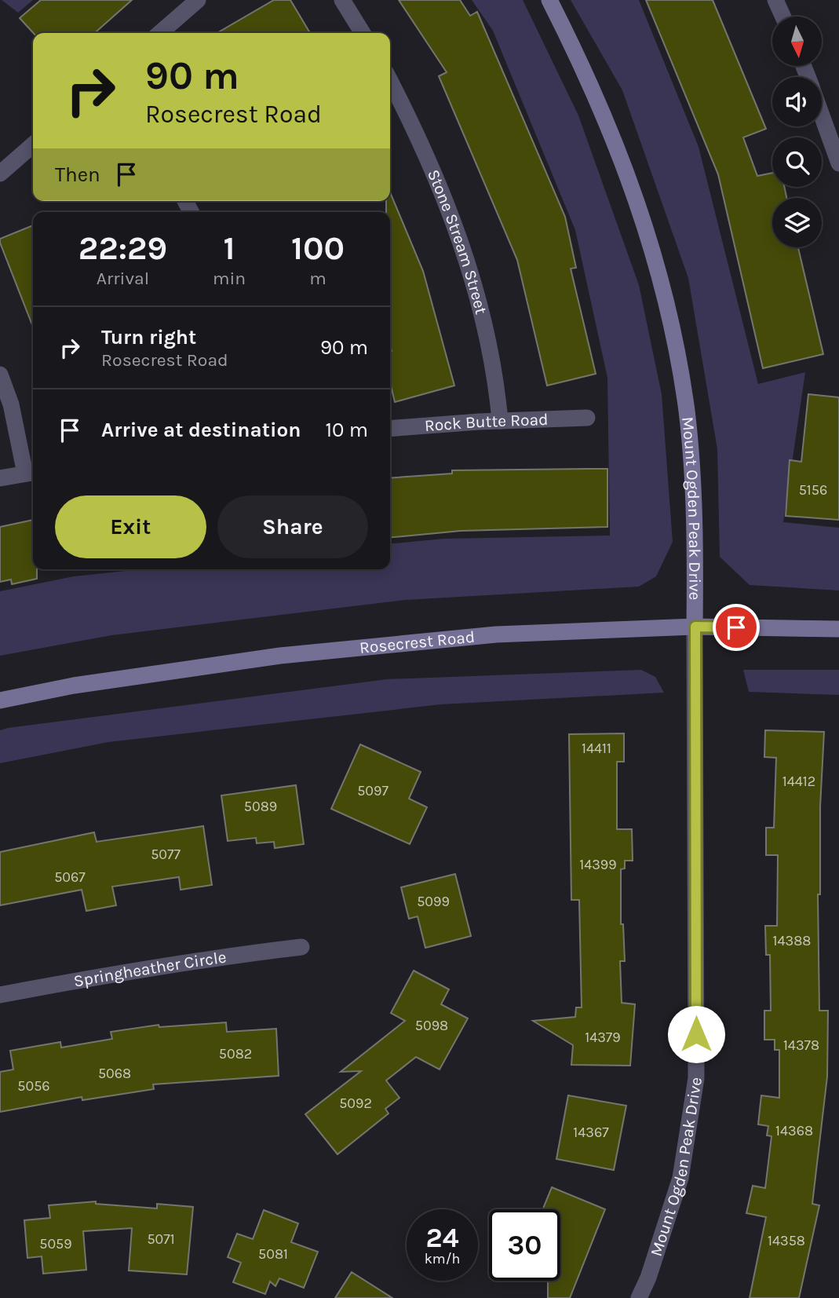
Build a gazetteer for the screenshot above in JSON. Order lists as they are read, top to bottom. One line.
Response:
{"streets":{"main road":["Mount Ogden Peak Drive","Rosecrest Road"],"street":["Stone Stream Street","Rock Butte Road","Springheather Circle"]},"crossings":[["Stone Stream Street","Rock Butte Road"],["Mount Ogden Peak Drive","Rosecrest Road"]],"house_numbers":["5156","14411","14412","5097","5089","5077","14399","5067","5099","14388","5098","14379","14378","5082","5068","5056","5092","14368","14367","5071","14358","5059","5081"],"north":"bottom","page":{"turn":["90 m","Rosecrest Road"],"then":"Then","eta":["22:29","Arrival","1","min","100","m"],"list":[{"name":"Turn right","note":"Rosecrest Road","value":"90 m"},{"name":"Arrive at destination","value":"10 m"}],"buttons":["Exit","Share"],"speed":"24 km/h","limit":"30"}}
